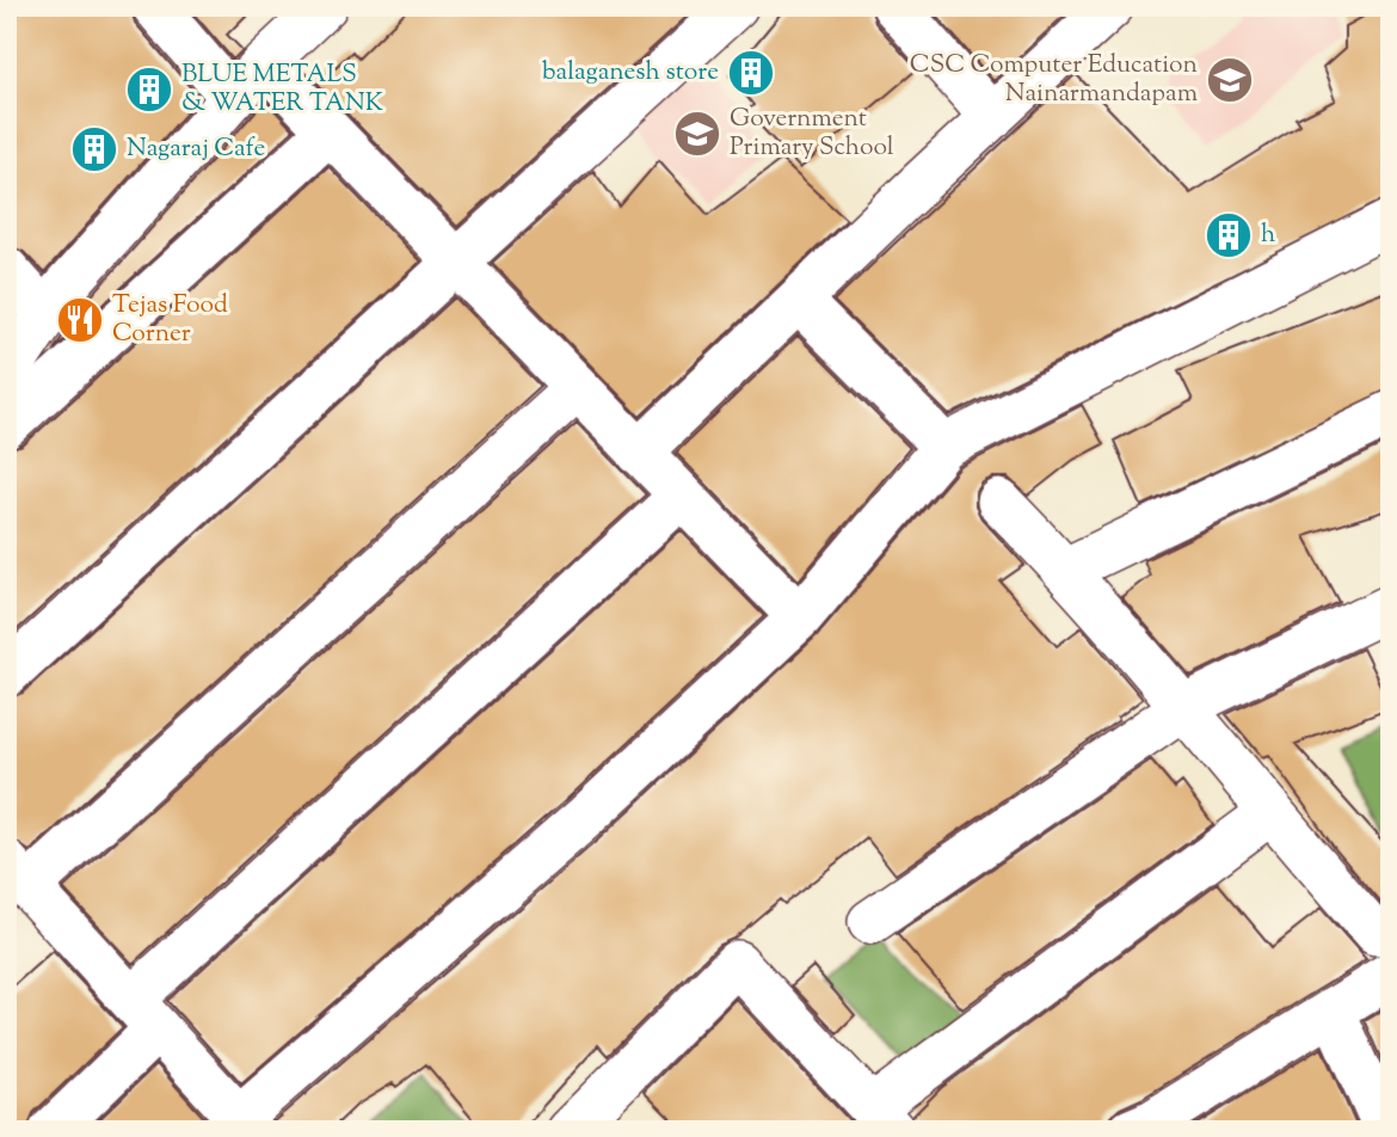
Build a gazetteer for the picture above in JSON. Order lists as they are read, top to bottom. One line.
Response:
{"places":{"building":["balaganesh store","BLUE METALS & WATER TANK","Nagaraj Cafe","h"],"school or university":["CSC Computer Education Nainarmandapam","Government Primary School"],"restaurant":["Tejas Food Corner"]}}
